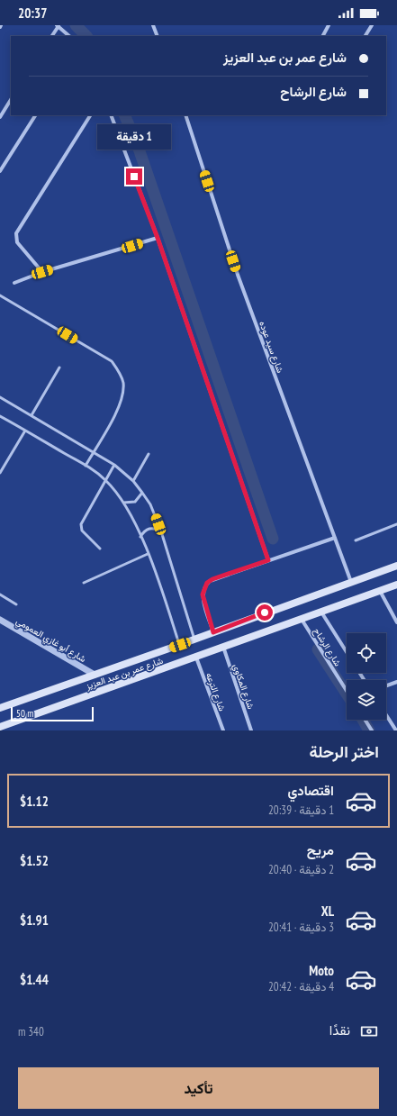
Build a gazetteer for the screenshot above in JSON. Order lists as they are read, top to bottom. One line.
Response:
{"streets":{"main road":["شارع عمر بن عبد العزيز"],"street":["شارع سيد عوده","شارع أبو غازي العمومي","شارع الرشاح","شارع المكاوي","شارع الترعه"]},"crossings":[["شارع سيد عوده","شارع عمر بن عبد العزيز"],["شارع أبو غازي العمومي","شارع عمر بن عبد العزيز"],["شارع الرشاح","شارع عمر بن عبد العزيز"],["شارع عمر بن عبد العزيز","شارع المكاوي"],["شارع عمر بن عبد العزيز","شارع الترعه"]],"scale_bar":"50 m","page":{"status":"20:37","banner":["شارع عمر بن عبد العزيز","شارع الرشاح"],"bubble":"1 دقيقة","scale":"50 m","heading":"اختر الرحلة","list":[{"name":"اقتصادي","note":"1 دقيقة · 20:39","value":"$1.12"},{"name":"مريح","note":"2 دقيقة · 20:40","value":"$1.52"},{"name":"XL","note":"3 دقيقة · 20:41","value":"$1.91"},{"name":"Moto","note":"4 دقيقة · 20:42","value":"$1.44"}],"pay":["نقدًا","340 m"],"buttons":"تأكيد"}}
